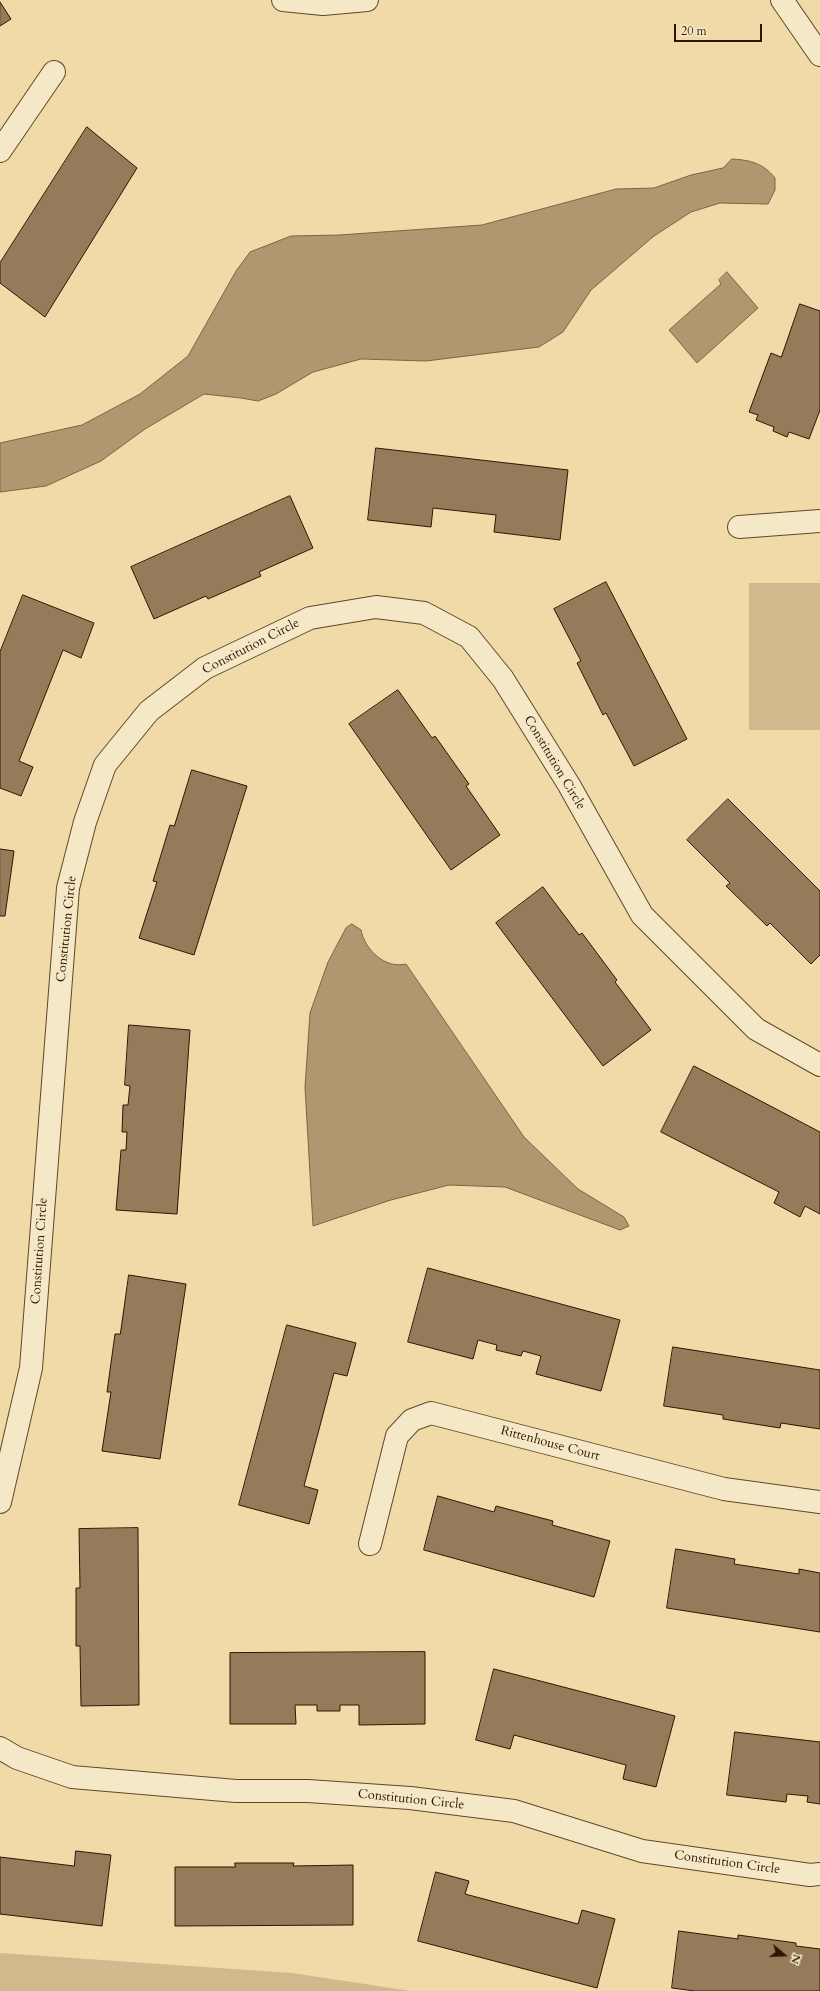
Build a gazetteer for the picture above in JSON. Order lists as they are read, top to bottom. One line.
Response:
{"streets":{"street":["Constitution Circle","Rittenhouse Court"]},"scale_bar":"20 m","north":"right"}
